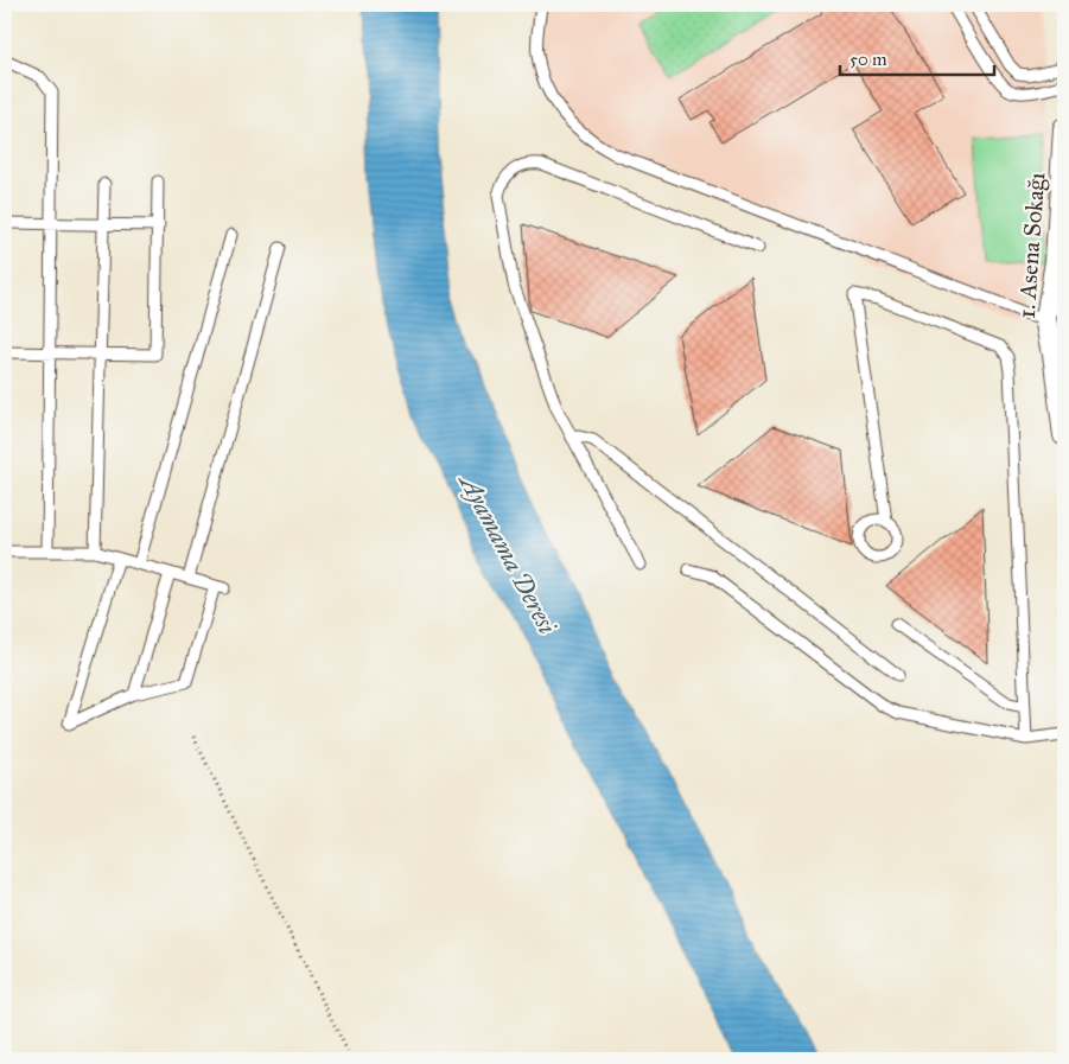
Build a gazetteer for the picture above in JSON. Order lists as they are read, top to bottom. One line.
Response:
{"streets":{"street":["1. Asena Sokağı"]},"water":["Ayamama Deresi"],"scale_bar":"50 m"}
